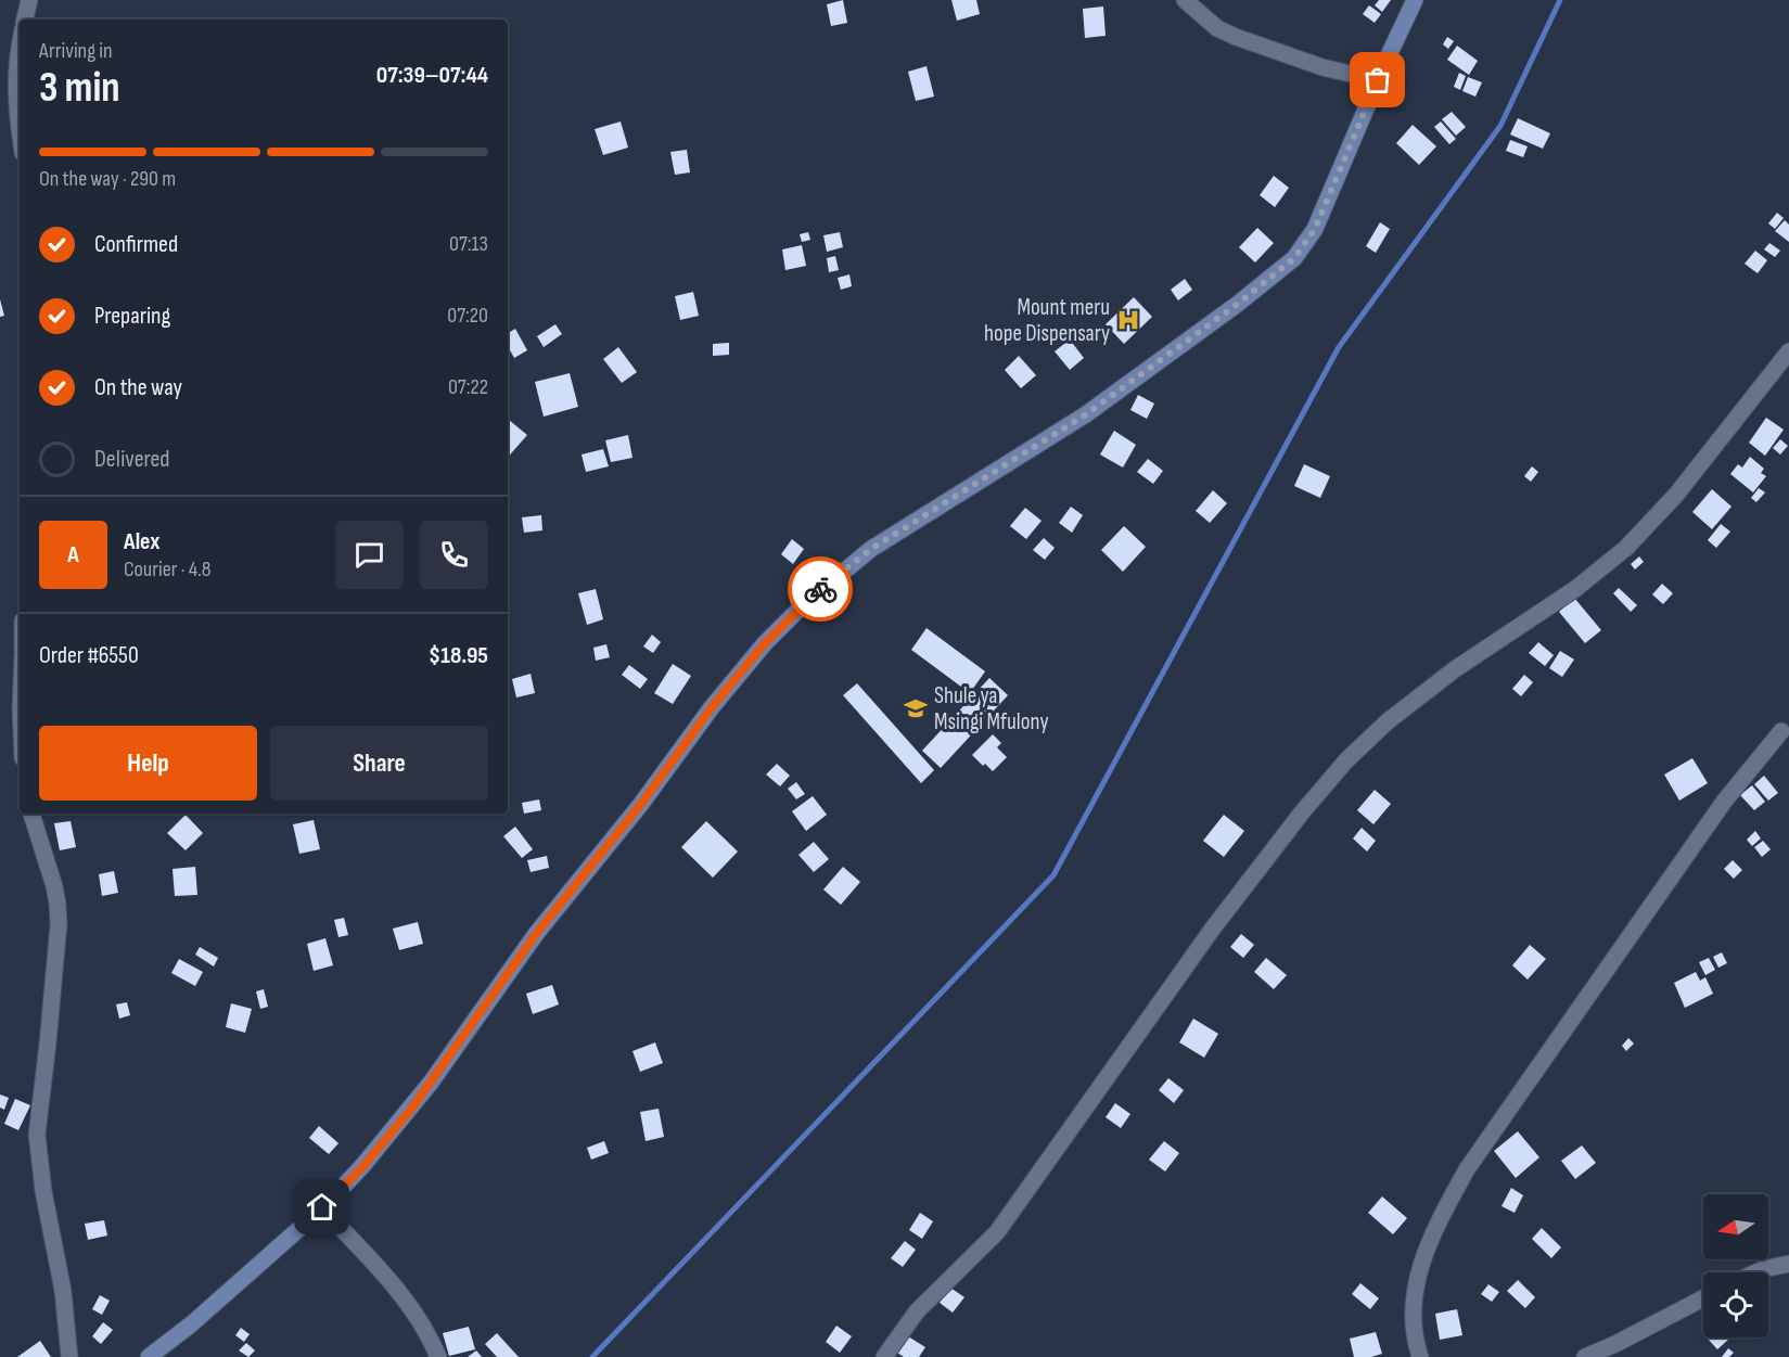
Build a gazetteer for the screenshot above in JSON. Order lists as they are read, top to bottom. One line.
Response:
{"places":{"hospital":["Mount meru hope Dispensary"],"school or university":["Shule ya Msingi Mfulony"]},"north":"left","page":{"heading":["3 min","Arriving in","07:39–07:44"],"panel":["Alex","Courier · 4.8","Order #6550","$18.95"],"bar":"On the way · 290 m","list":[["Confirmed","07:13"],["Preparing","07:20"],["On the way","07:22"],"Delivered"],"round":"A","buttons":["Help","Share"]}}
